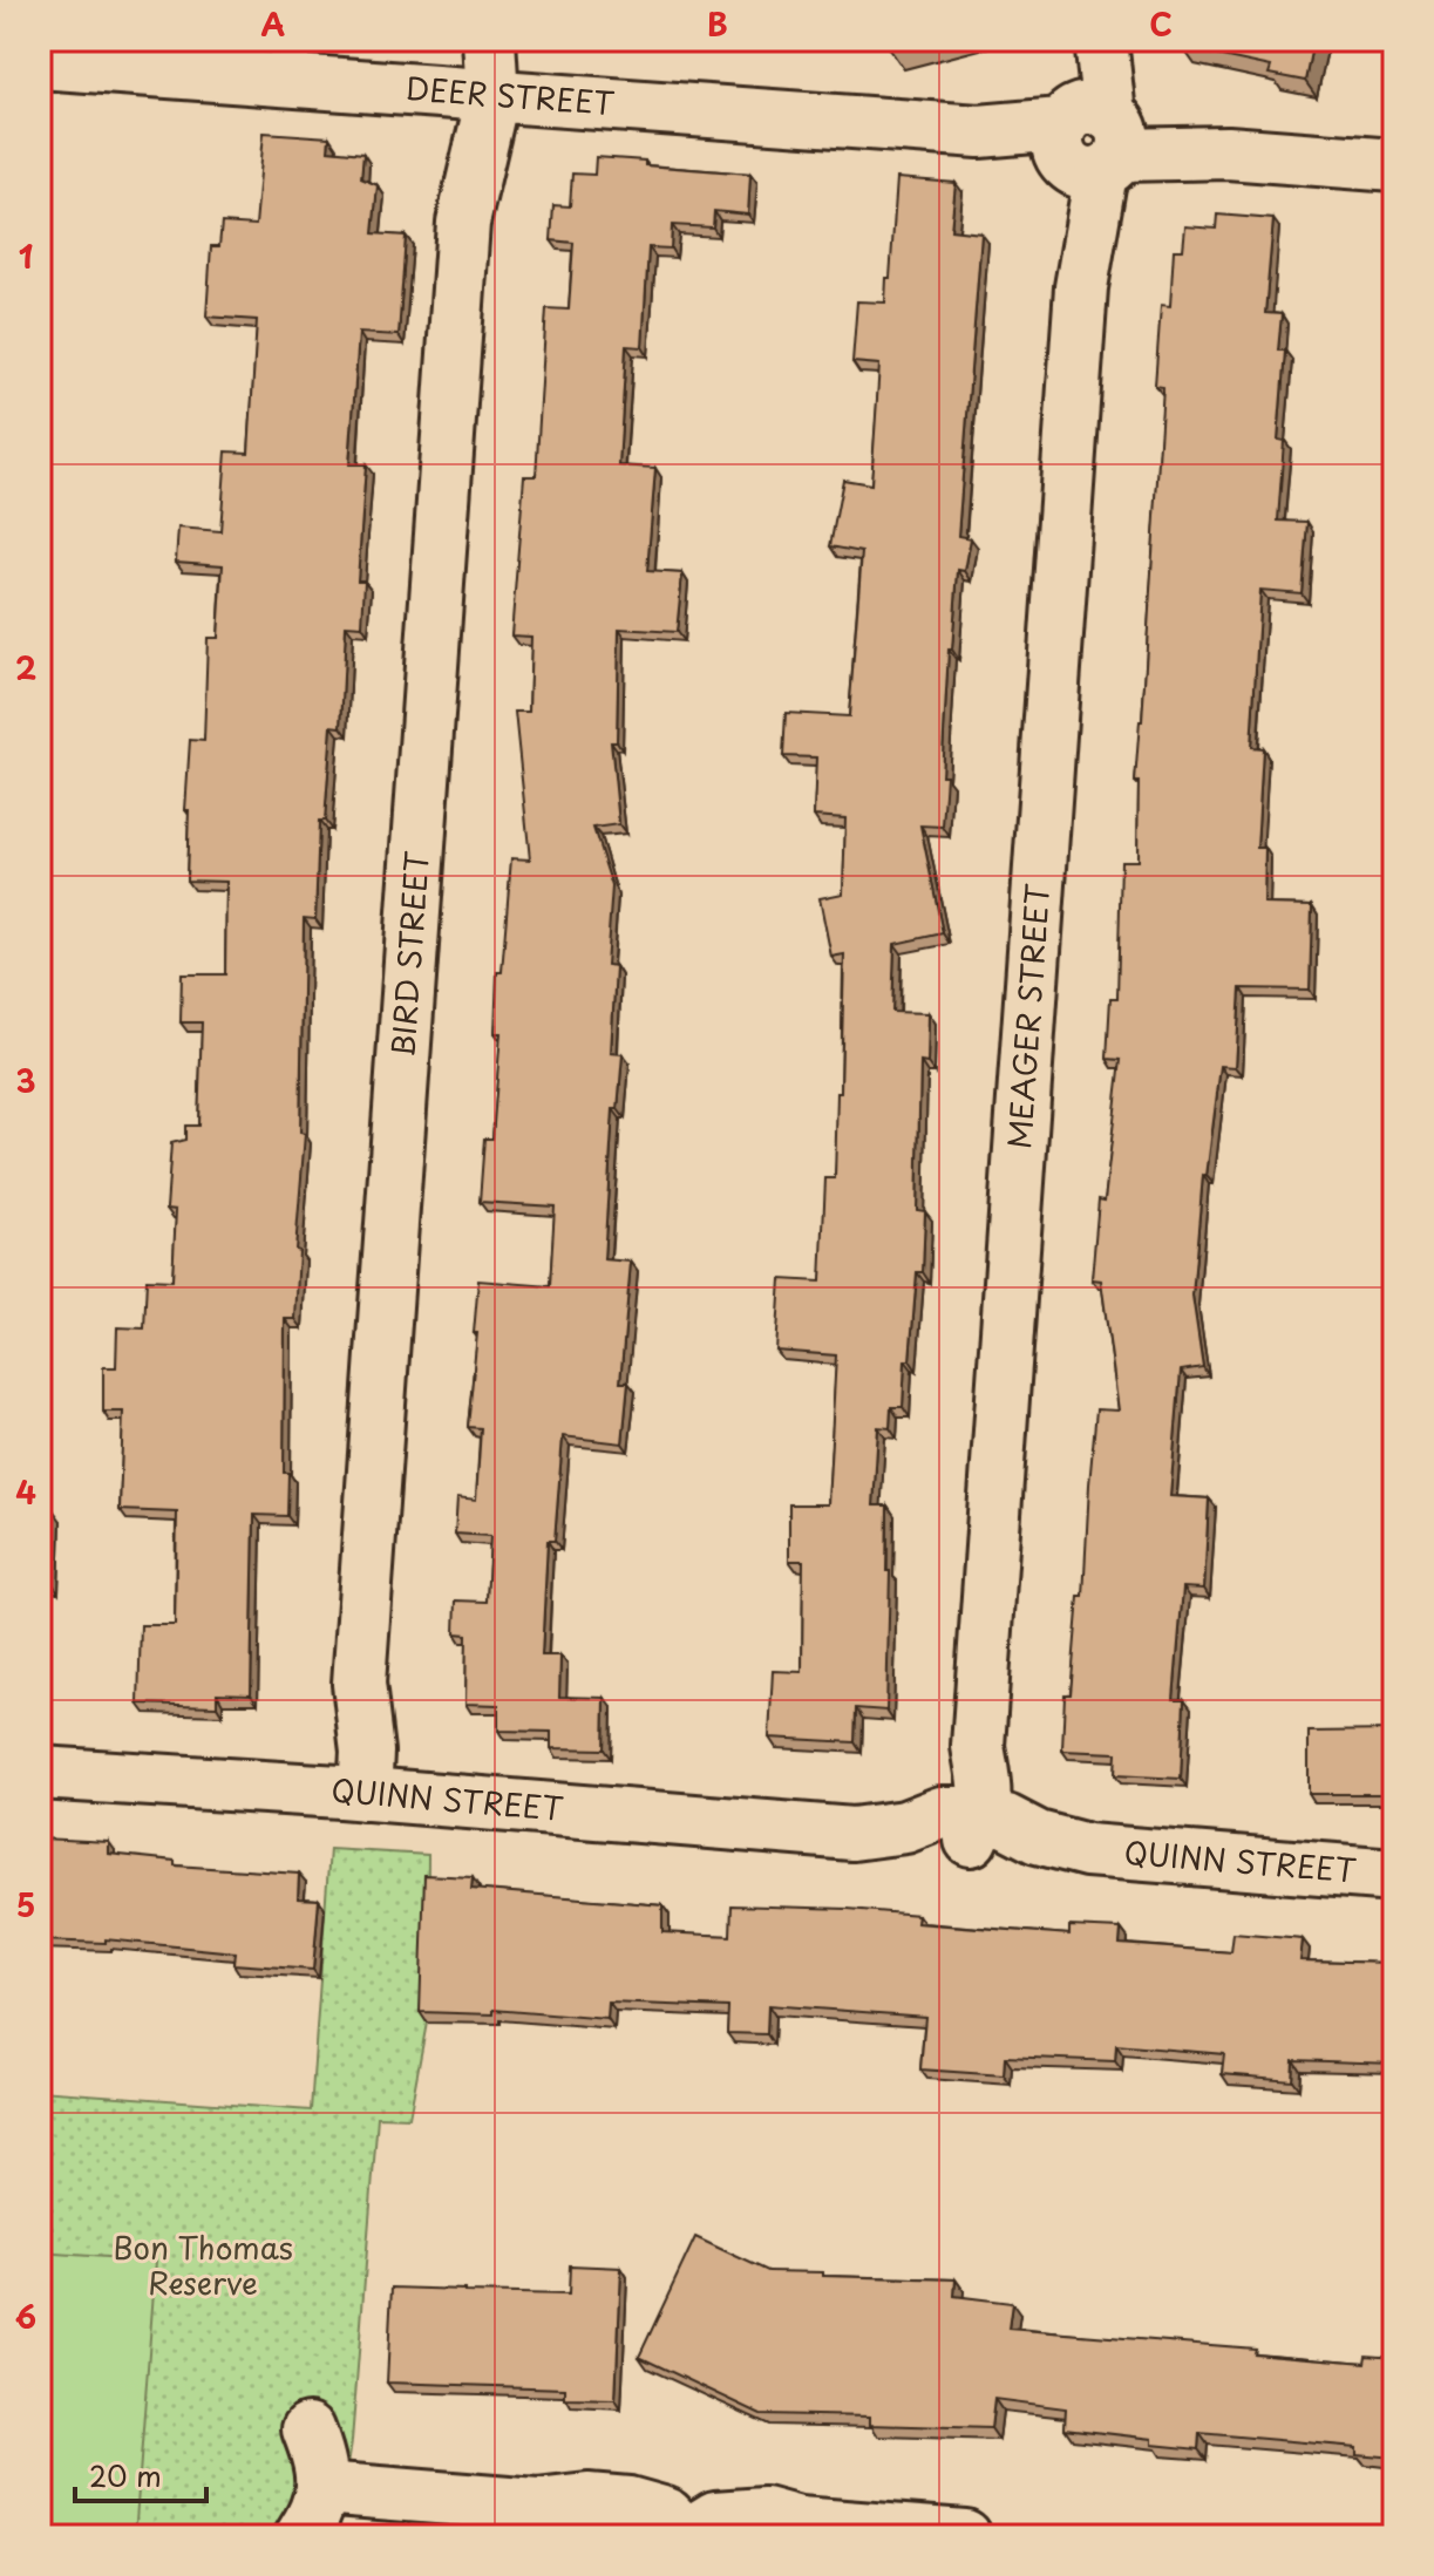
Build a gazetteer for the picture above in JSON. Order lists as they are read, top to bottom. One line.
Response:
{"streets":{"street":["DEER STREET","BIRD STREET","MEAGER STREET","QUINN STREET"]},"crossings":[["DEER STREET","BIRD STREET"],["DEER STREET","MEAGER STREET"],["BIRD STREET","QUINN STREET"],["MEAGER STREET","QUINN STREET"]],"parks":["Bon Thomas Reserve"],"scale_bar":"20 m","grid":{"columns":["A","B","C"],"rows":["1","2","3","4","5","6"]}}
